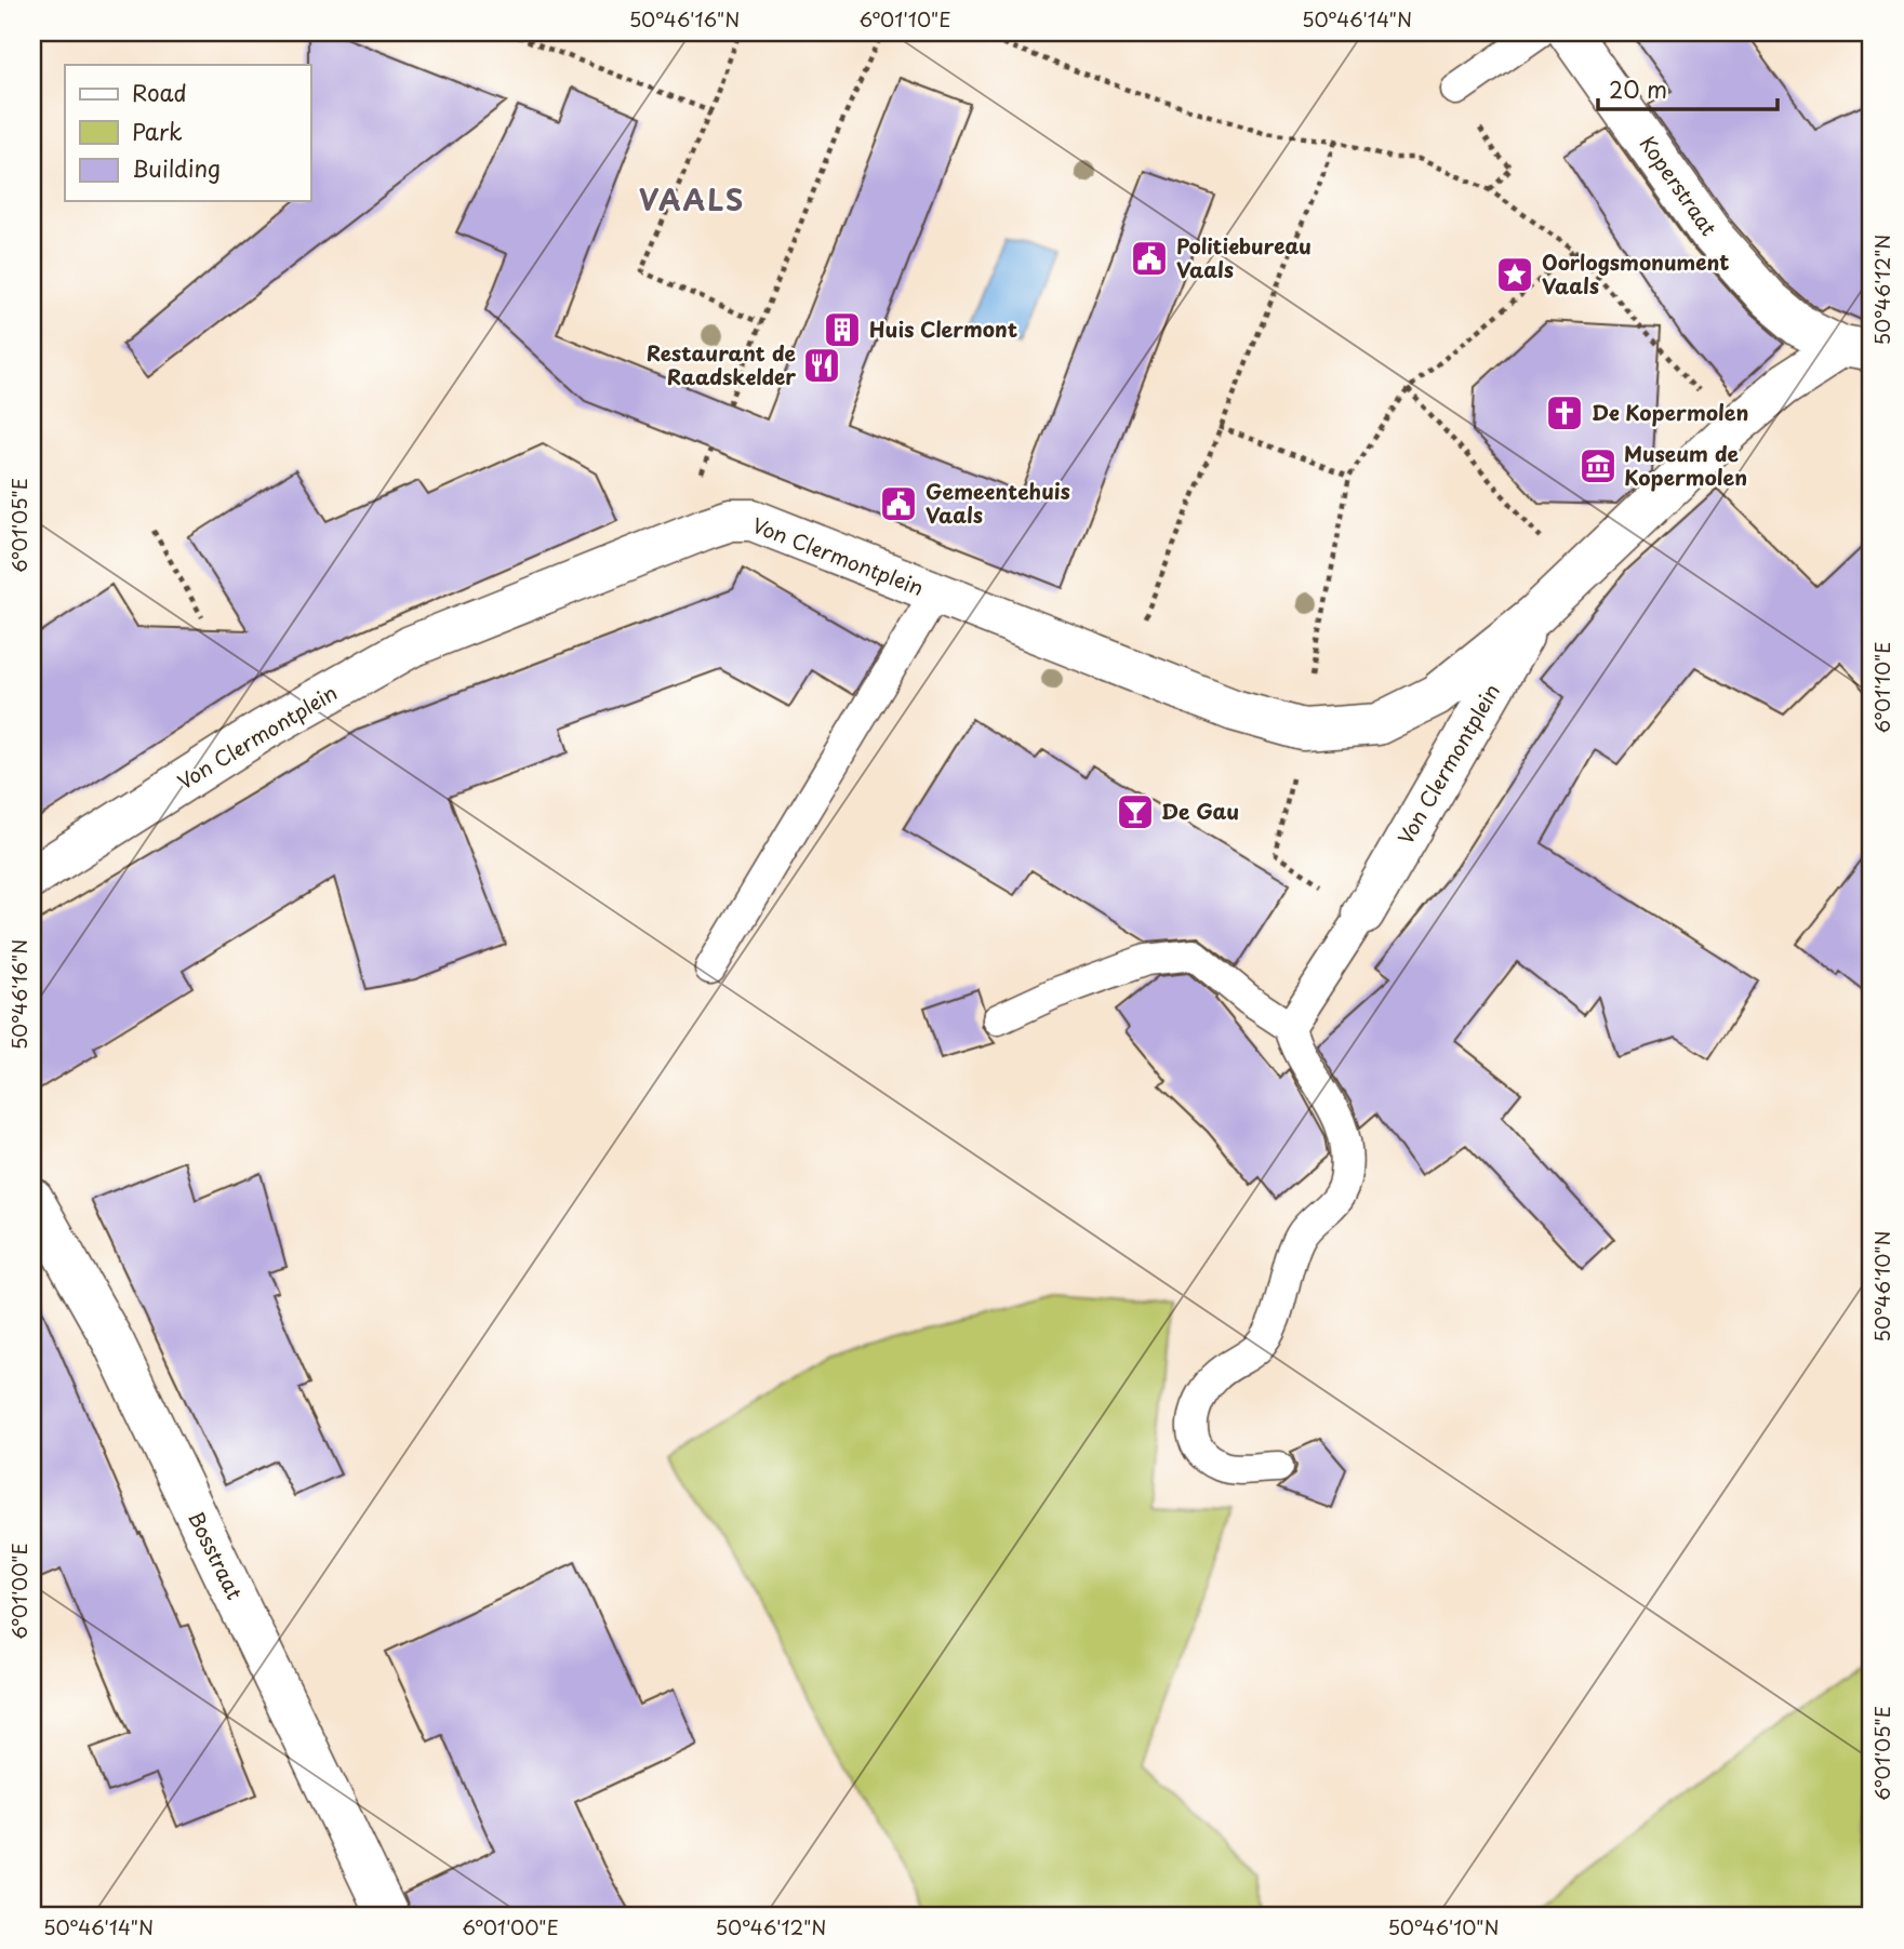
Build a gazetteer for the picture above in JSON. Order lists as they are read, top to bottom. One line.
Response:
{"streets":{"street":["Koperstraat","Von Clermontplein","Bosstraat"]},"crossings":[["Koperstraat","Von Clermontplein"]],"districts":["VAALS"],"places":{"public building":["Politiebureau Vaals","Gemeentehuis Vaals"],"place":["Oorlogsmonument Vaals"],"building":["Huis Clermont"],"restaurant":["Restaurant de Raadskelder"],"church":["De Kopermolen"],"museum":["Museum de Kopermolen"],"bar":["De Gau"]},"legend":["Road","Park","Building"],"scale_bar":"20 m","coordinates":["50°46'16\"N","6°01'10\"E","50°46'14\"N","50°46'12\"N","6°01'05\"E","50°46'10\"N","6°01'00\"E"]}
